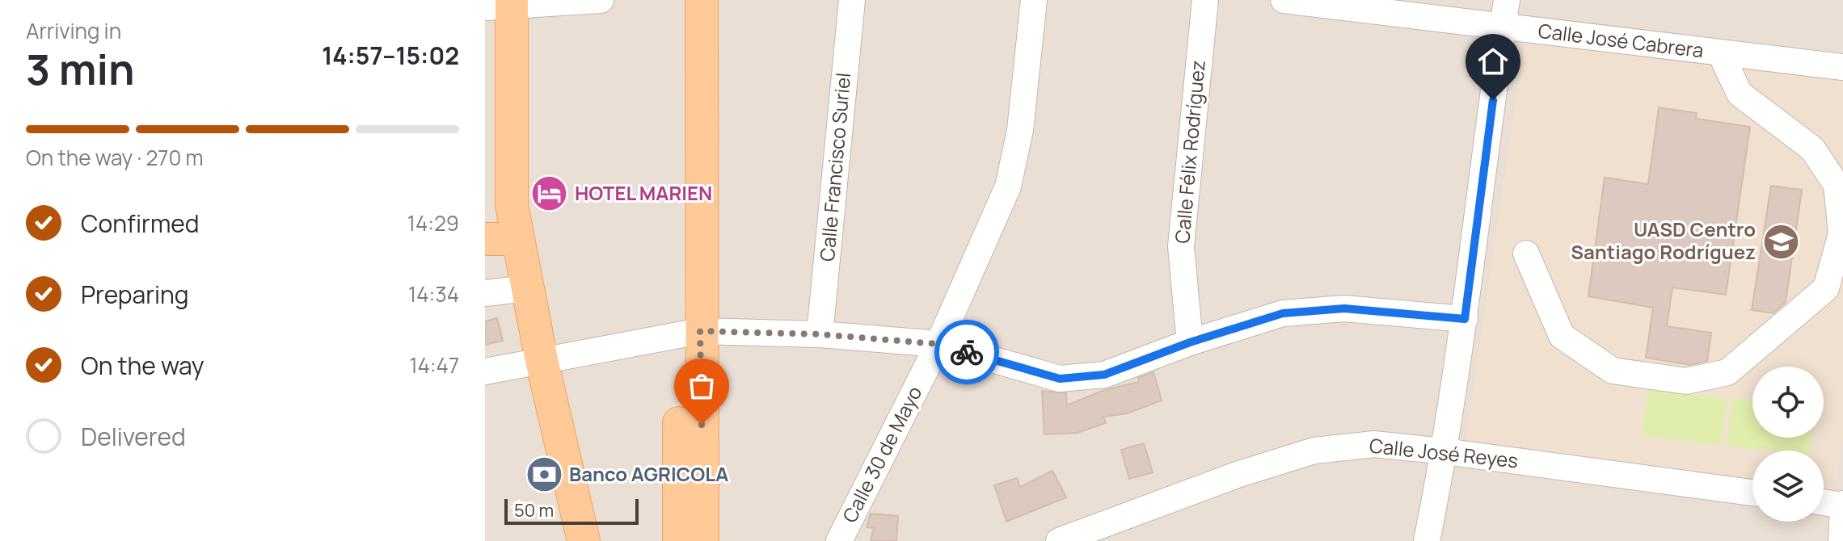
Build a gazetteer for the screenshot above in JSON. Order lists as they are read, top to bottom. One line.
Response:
{"streets":{"street":["Calle José Cabrera","Calle Félix Rodríguez","Calle Francisco Suriel","Calle José Reyes","Calle 30 de Mayo"]},"places":{"hotel":["HOTEL MARIEN"],"school or university":["UASD Centro Santiago Rodríguez"],"bank":["Banco AGRICOLA"]},"scale_bar":"50 m","page":{"heading":["3 min","Arriving in","14:57–15:02"],"bar":"On the way · 270 m","list":[["Confirmed","14:29"],["Preparing","14:34"],["On the way","14:47"],"Delivered"],"scale":"50 m"}}
